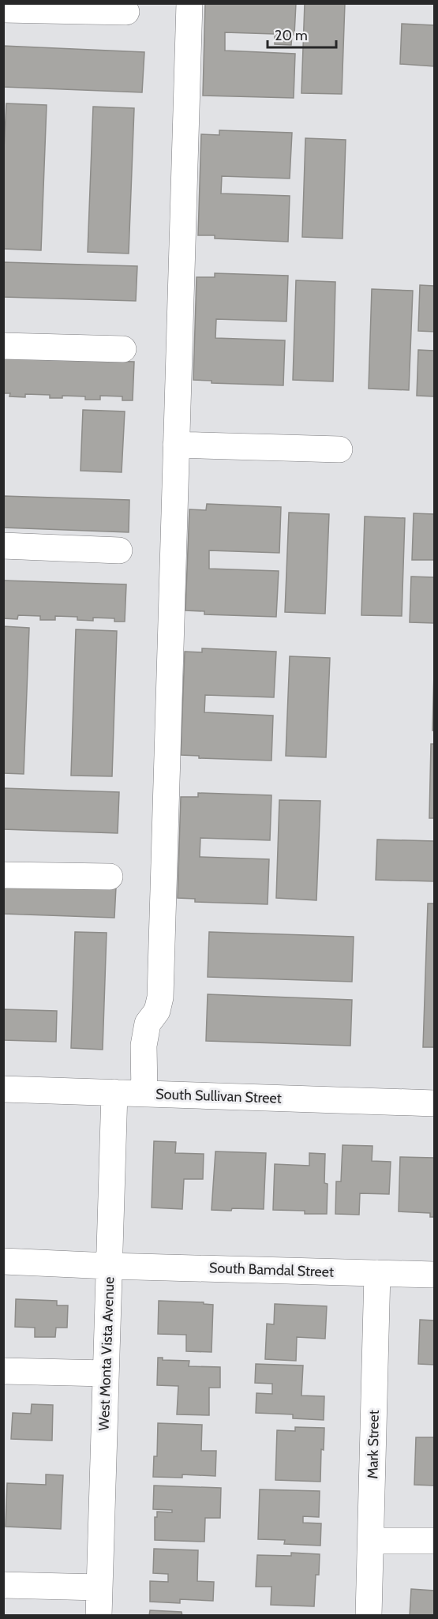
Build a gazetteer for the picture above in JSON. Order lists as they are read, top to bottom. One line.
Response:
{"streets":{"street":["South Sullivan Street","South Bamdal Street","West Monta Vista Avenue","Mark Street"]},"crossings":[["South Sullivan Street","West Monta Vista Avenue"],["South Bamdal Street","West Monta Vista Avenue"],["South Bamdal Street","Mark Street"]],"scale_bar":"20 m"}
